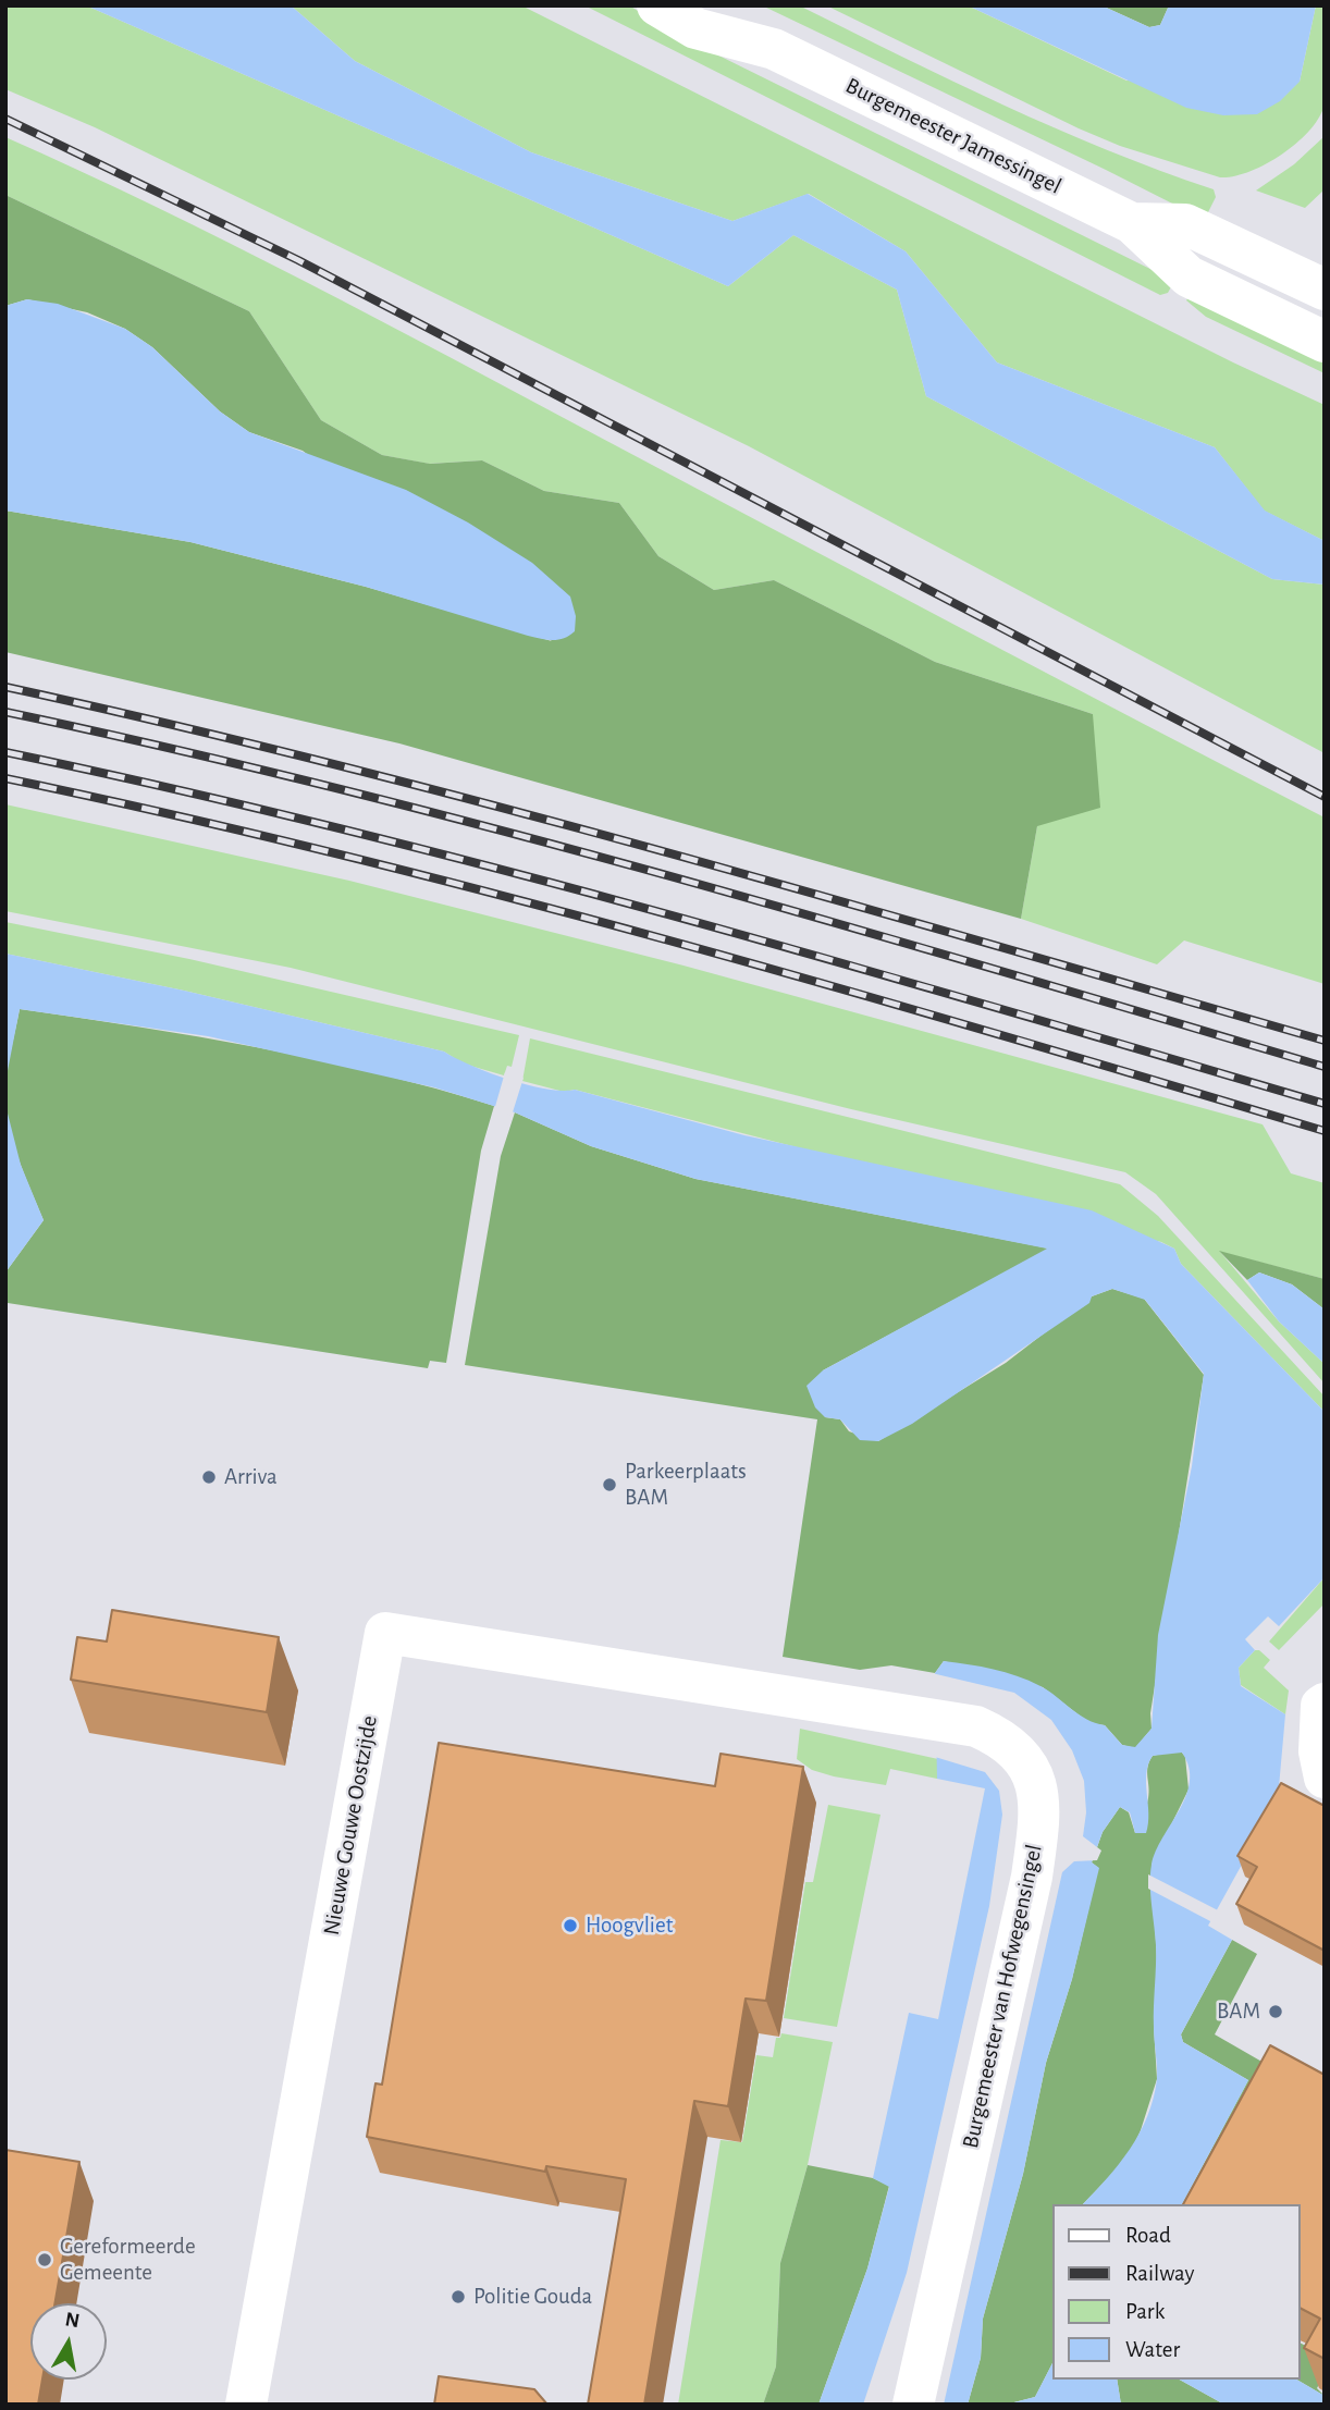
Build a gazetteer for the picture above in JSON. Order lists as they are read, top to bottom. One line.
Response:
{"streets":{"street":["Burgemeester Jamessingel","Nieuwe Gouwe Oostzijde","Burgemeester van Hofwegensingel"]},"crossings":[["Nieuwe Gouwe Oostzijde","Burgemeester van Hofwegensingel"]],"places":["Arriva","Parkeerplaats BAM","Hoogvliet","BAM","Gereformeerde Gemeente","Politie Gouda"],"legend":["Road","Railway","Park","Water"],"north":"top"}
